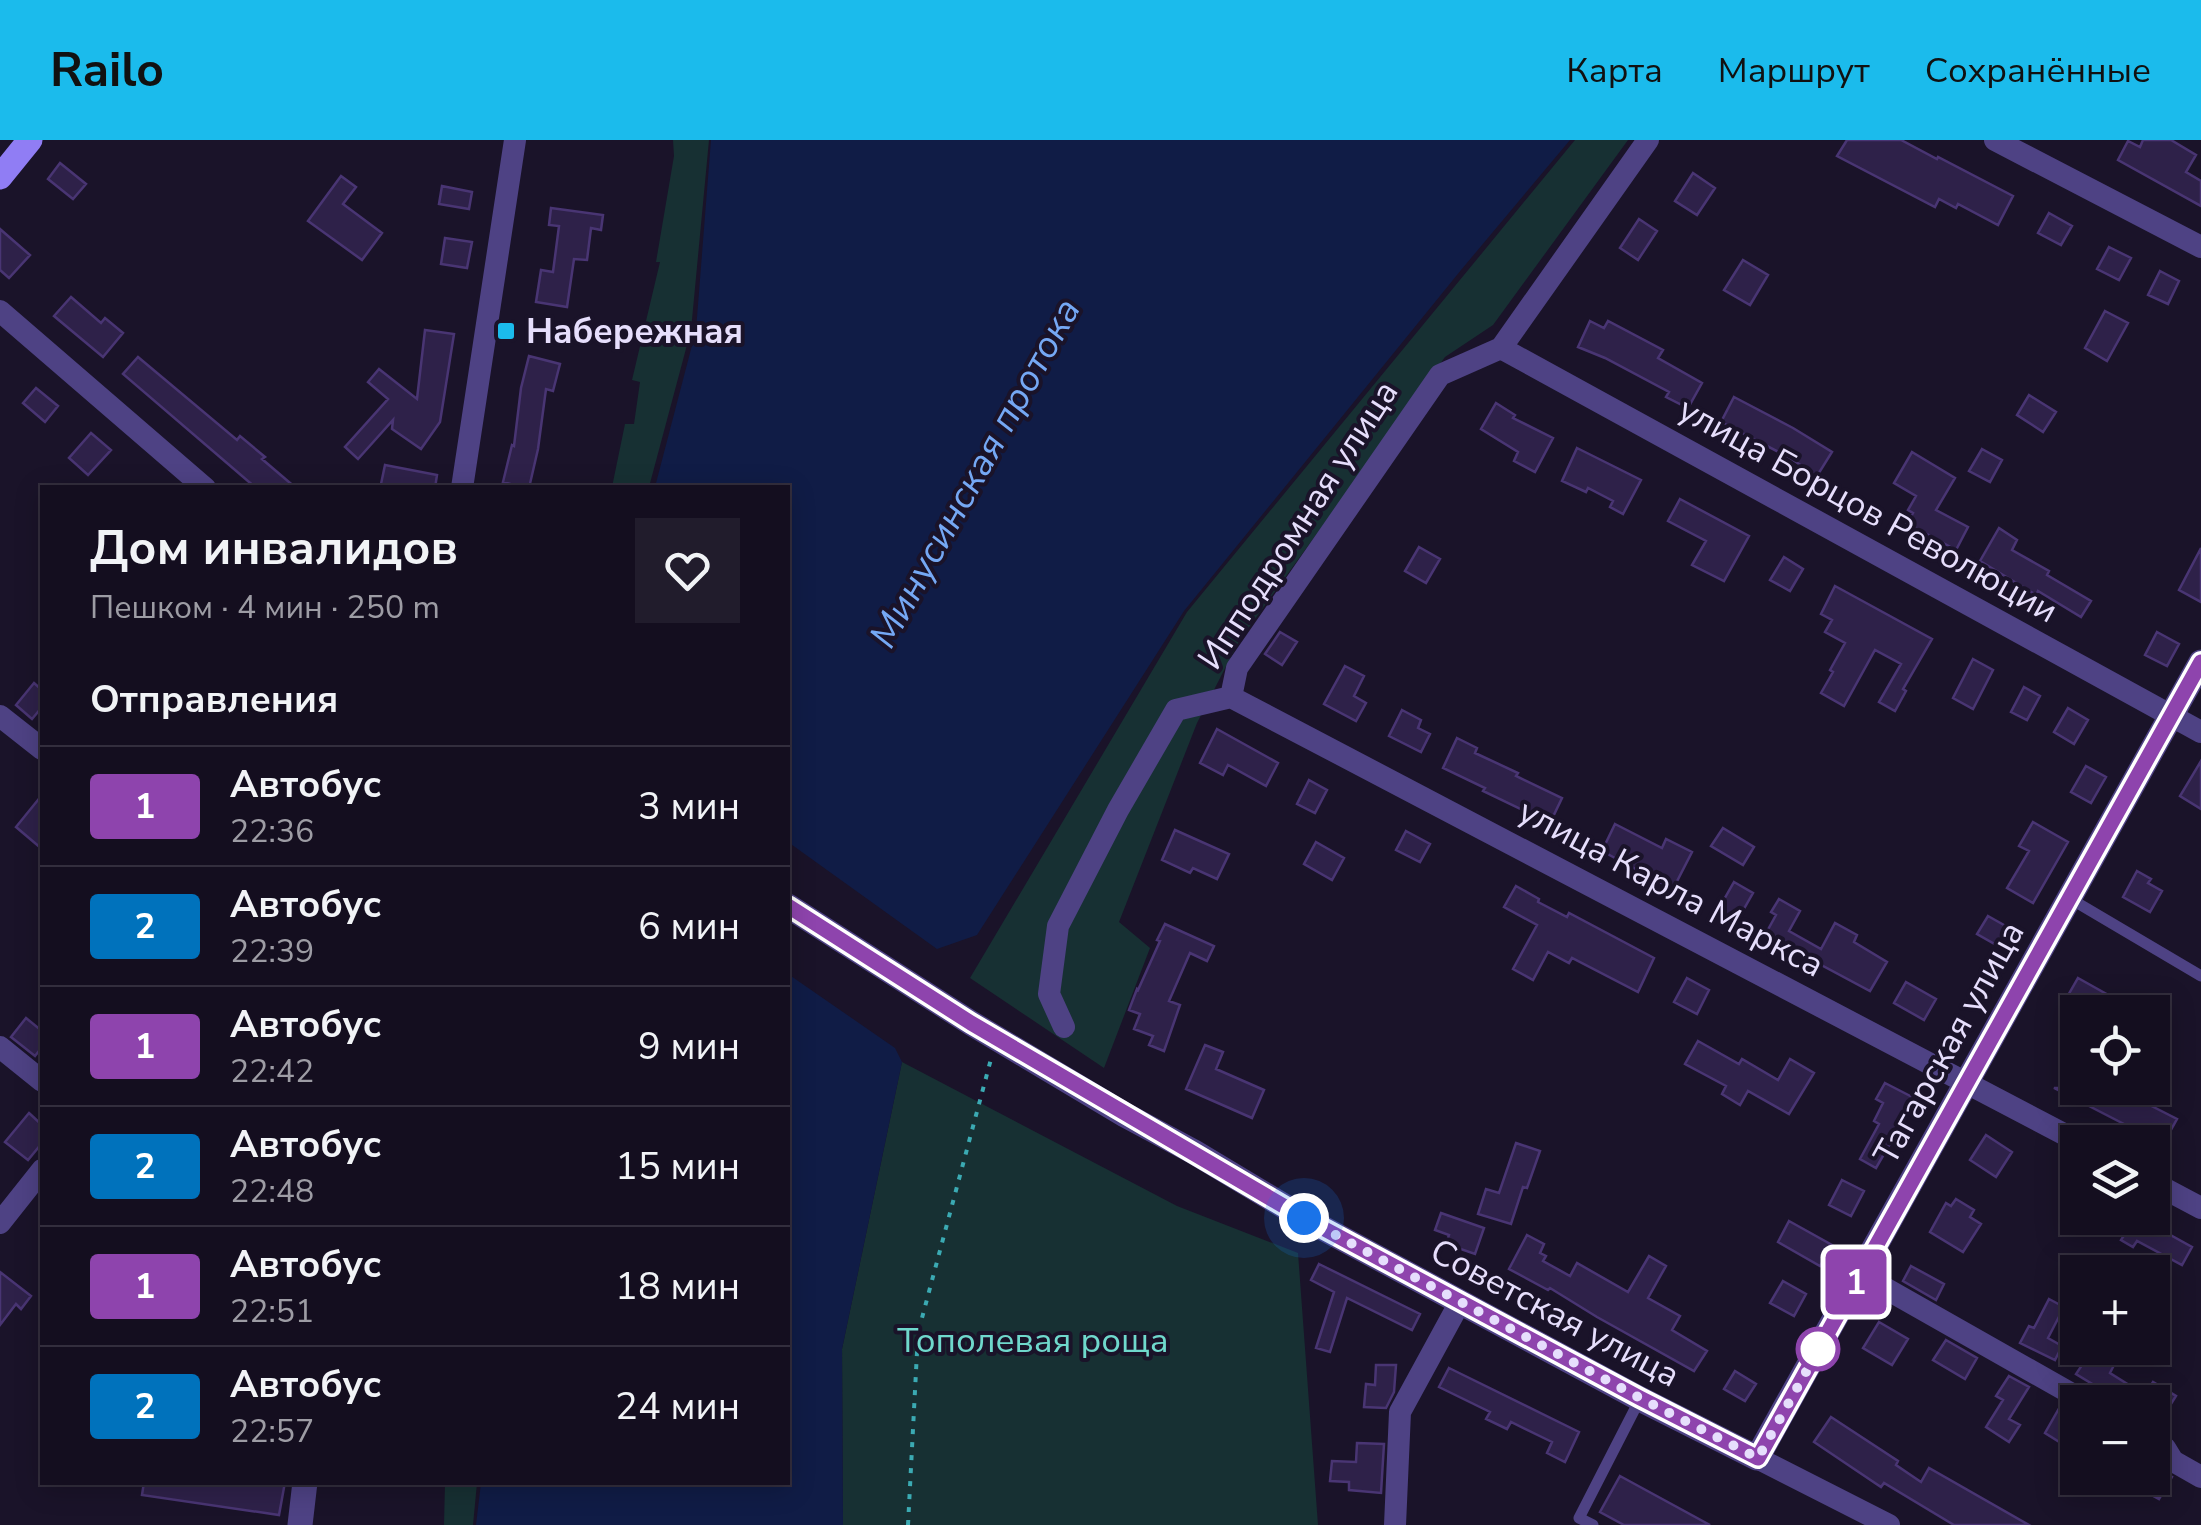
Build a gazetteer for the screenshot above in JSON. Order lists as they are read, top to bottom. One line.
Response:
{"streets":{"street":["улица Борцов Революции","Ипподромная улица","улица Карла Маркса","Тагарская улица","Советская улица"]},"crossings":[["улица Борцов Революции","Ипподромная улица"],["улица Борцов Революции","Тагарская улица"],["Ипподромная улица","улица Карла Маркса"],["улица Карла Маркса","Тагарская улица"],["Тагарская улица","Советская улица"]],"water":["Минусинская протока"],"parks":["Тополевая роща"],"places":{"transit":["Набережная"]},"lines":["bus line 1"],"page":{"header":"Railo","nav":["Карта","Маршрут","Сохранённые"],"on_map":"1","heading":[["Дом инвалидов","Пешком · 4 мин · 250 m"],"Отправления"],"list":[{"mark":"1","name":"Автобус","note":"22:36","value":"3 мин"},{"mark":"2","name":"Автобус","note":"22:39","value":"6 мин"},{"mark":"1","name":"Автобус","note":"22:42","value":"9 мин"},{"mark":"2","name":"Автобус","note":"22:48","value":"15 мин"},{"mark":"1","name":"Автобус","note":"22:51","value":"18 мин"},{"mark":"2","name":"Автобус","note":"22:57","value":"24 мин"}],"map_buttons":["+","−"]}}
